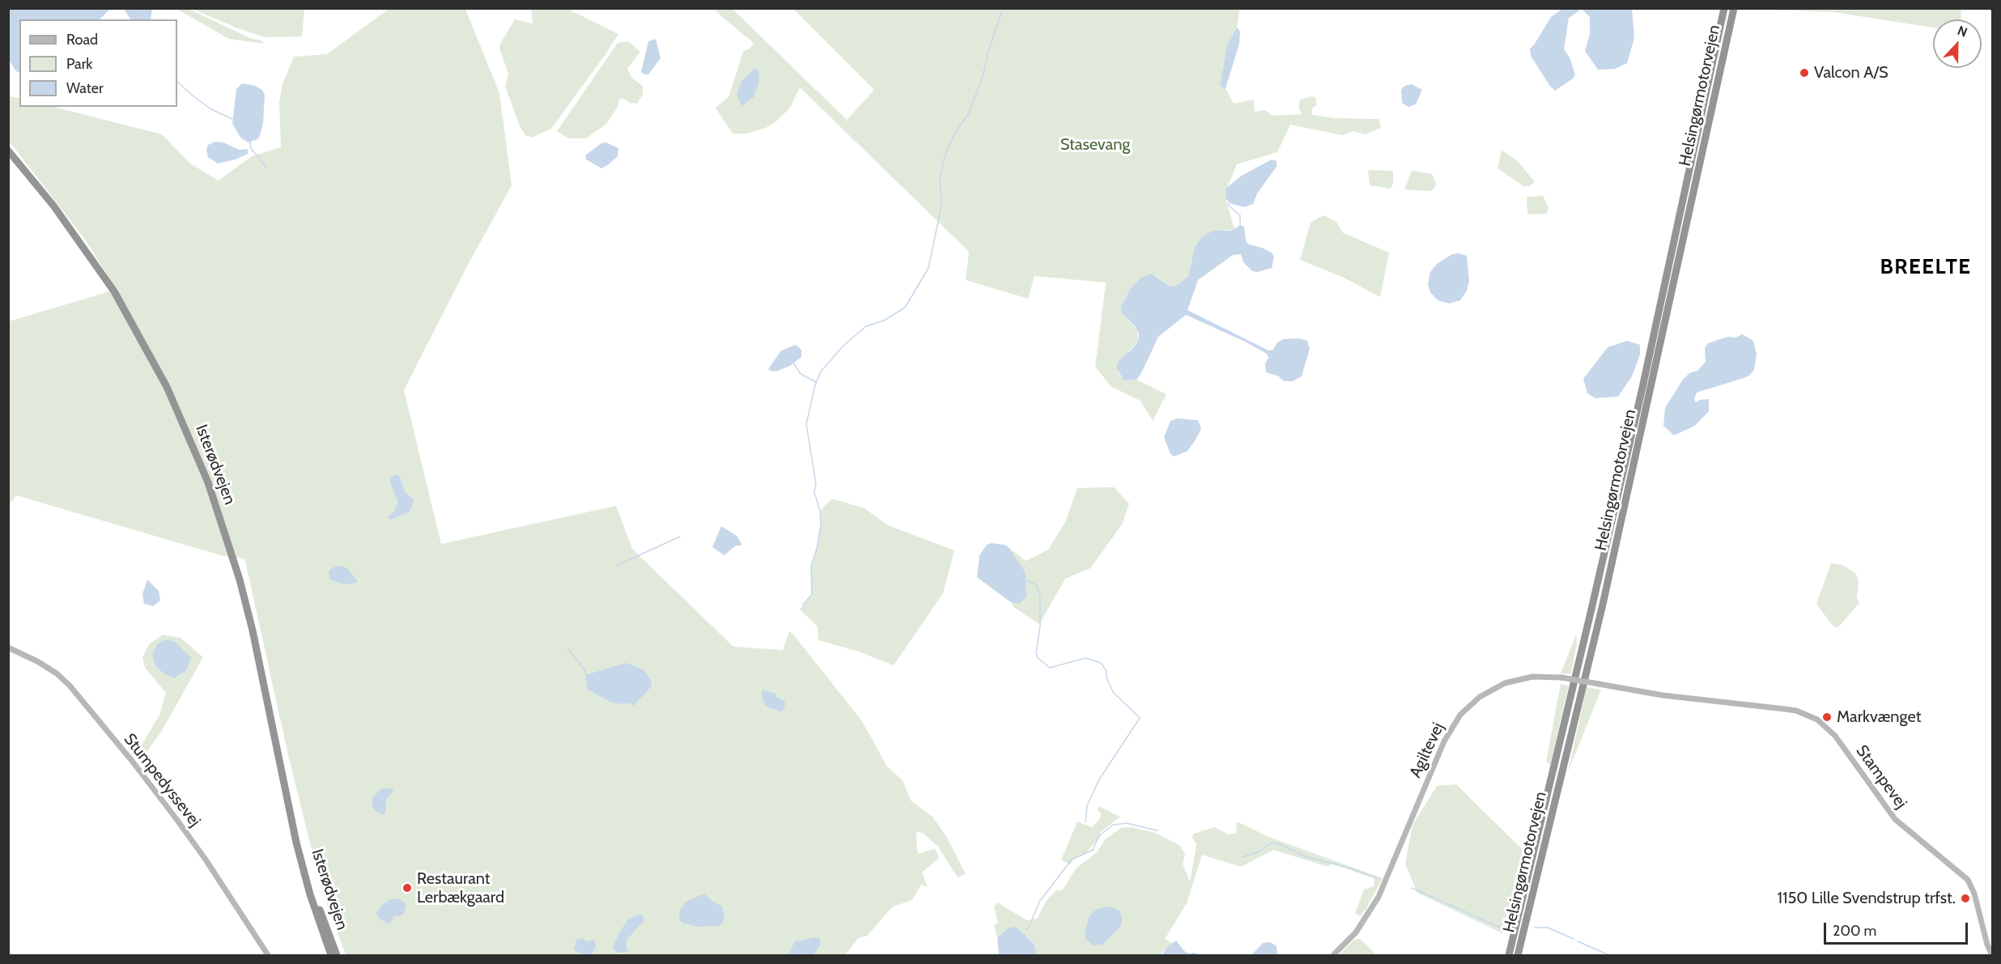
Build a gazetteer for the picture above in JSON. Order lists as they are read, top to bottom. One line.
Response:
{"streets":{"highway":["Helsingørmotorvejen","Isterødvejen"],"street":["Agiltevej","Stampevej","Stumpedyssevej"]},"crossings":[["Agiltevej","Stampevej"]],"districts":["BREELTE"],"parks":["Stasevang"],"places":["Valcon A/S","Markvænget","Restaurant Lerbækgaard","1150 Lille Svendstrup trfst."],"legend":["Road","Park","Water"],"scale_bar":"200 m","north":"top"}
